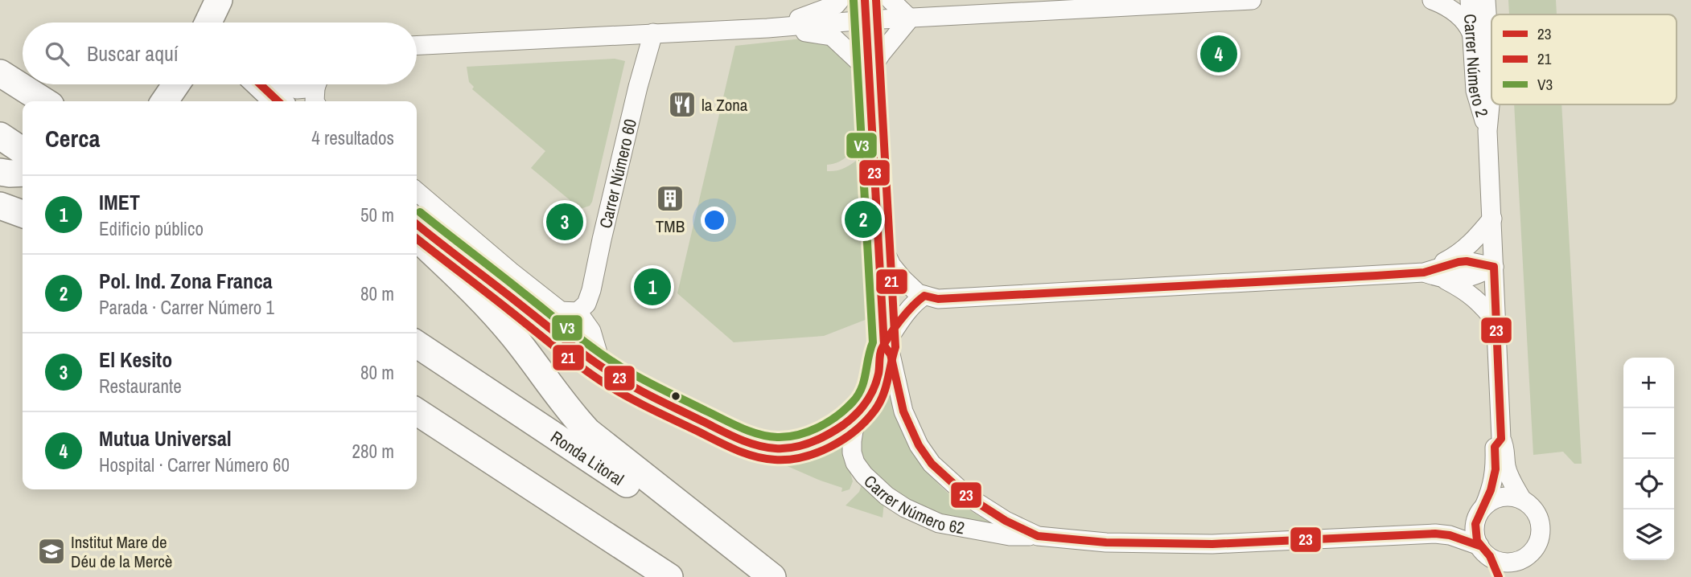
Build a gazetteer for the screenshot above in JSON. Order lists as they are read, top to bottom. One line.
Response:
{"streets":{"highway":["Ronda Litoral"],"street":["Carrer Número 2","Carrer Número 60","Carrer Número 62"]},"crossings":[["Carrer Número 2","Carrer Número 62"]],"places":{"restaurant":["la Zona"],"building":["TMB"],"school or university":["Institut Mare de Déu de la Mercè"]},"lines":["transit line 23","transit line 21","transit line V3"],"legend":["23","21","V3"],"page":{"search":"Buscar aquí","pins":["4","2","3","1"],"heading":["Cerca","4 resultados"],"list":[{"mark":"1","name":"IMET","note":"Edificio público","value":"50 m"},{"mark":"2","name":"Pol. Ind. Zona Franca","note":"Parada · Carrer Número 1","value":"80 m"},{"mark":"3","name":"El Kesito","note":"Restaurante","value":"80 m"},{"mark":"4","name":"Mutua Universal","note":"Hospital · Carrer Número 60","value":"280 m"}],"map_buttons":["+","−"]}}
